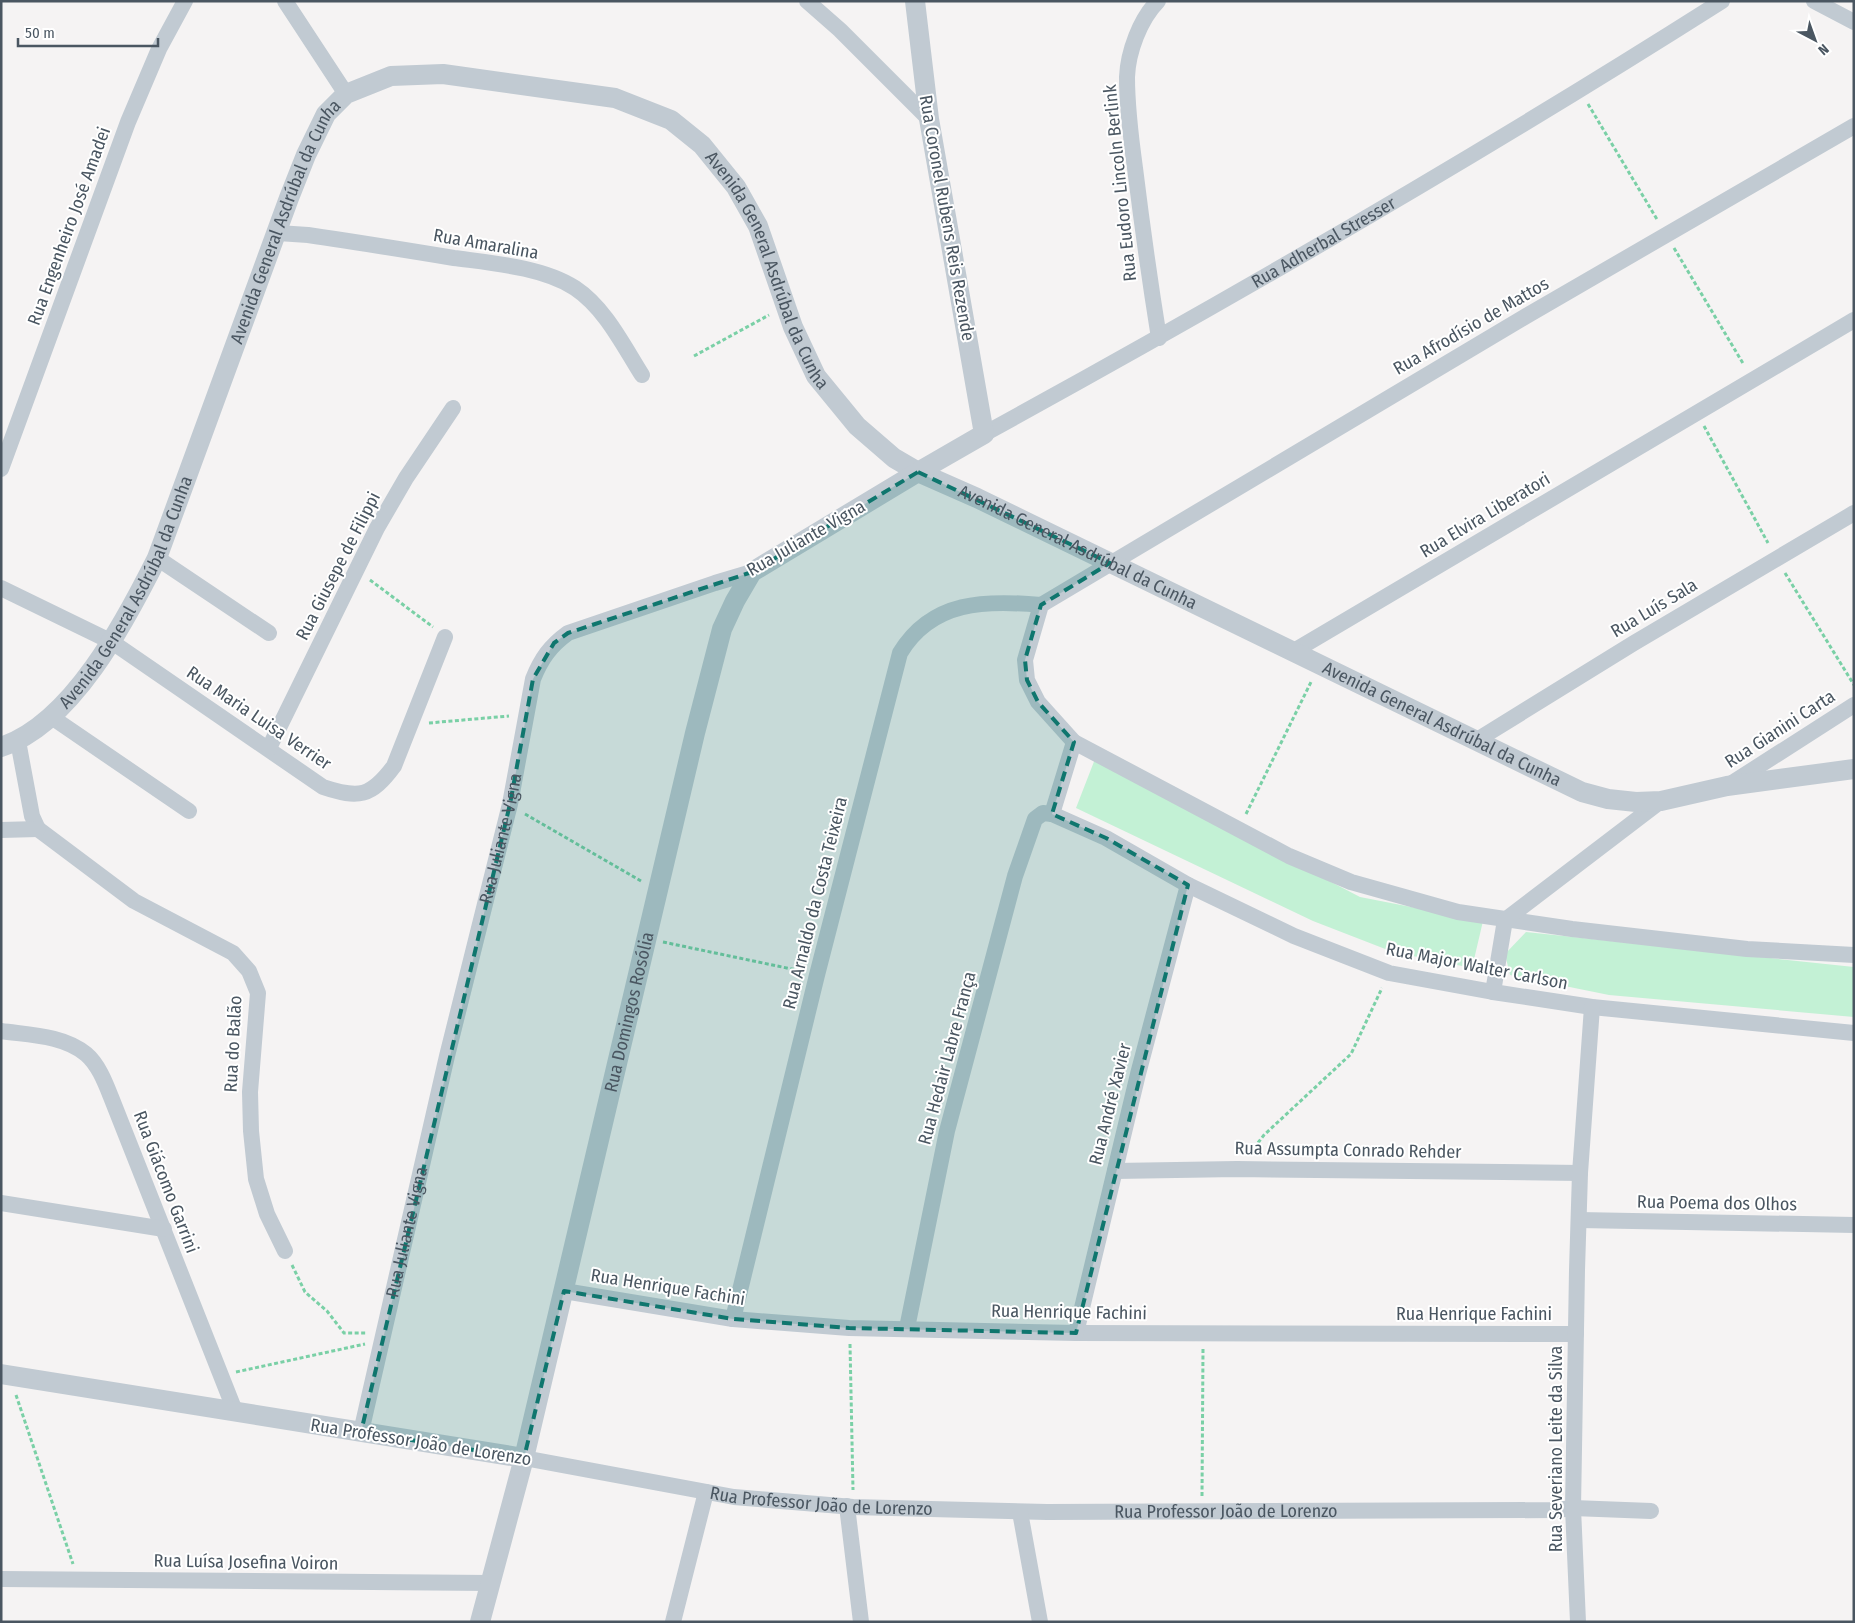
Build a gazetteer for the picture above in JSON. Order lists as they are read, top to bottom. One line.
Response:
{"streets":{"street":["Rua Eudoro Lincoln Berlink","Rua Coronel Rubens Reis Rezende","Avenida General Asdrúbal da Cunha","Rua Engenheiro José Amadei","Rua Adherbal Stresser","Rua Amaralina","Rua Afrodísio de Mattos","Rua Elvira Liberatori","Rua Juliante Vigna","Rua Giusepe de Filippi","Rua Luís Sala","Rua Maria Luisa Verrier","Rua Gianini Carta","Rua Arnaldo da Costa Teixeira","Rua Major Walter Carlson","Rua Domingos Rosólia","Rua do Balão","Rua Hedair Labre França","Rua André Xavier","Rua Assumpta Conrado Rehder","Rua Giácomo Garrini","Rua Poema dos Olhos","Rua Henrique Fachini","Rua Professor João de Lorenzo","Rua Severiano Leite da Silva","Rua Luísa Josefina Voiron"]},"crossings":[["Rua Eudoro Lincoln Berlink","Rua Adherbal Stresser"],["Rua Coronel Rubens Reis Rezende","Rua Adherbal Stresser"],["Avenida General Asdrúbal da Cunha","Rua Adherbal Stresser"],["Avenida General Asdrúbal da Cunha","Rua Amaralina"],["Avenida General Asdrúbal da Cunha","Rua Afrodísio de Mattos"],["Avenida General Asdrúbal da Cunha","Rua Elvira Liberatori"],["Avenida General Asdrúbal da Cunha","Rua Juliante Vigna"],["Avenida General Asdrúbal da Cunha","Rua Luís Sala"],["Avenida General Asdrúbal da Cunha","Rua Maria Luisa Verrier"],["Avenida General Asdrúbal da Cunha","Rua Gianini Carta"],["Rua Adherbal Stresser","Rua Juliante Vigna"],["Rua Juliante Vigna","Rua Domingos Rosólia"],["Rua Juliante Vigna","Rua Professor João de Lorenzo"],["Rua Giusepe de Filippi","Rua Maria Luisa Verrier"],["Rua Arnaldo da Costa Teixeira","Rua Henrique Fachini"],["Rua Major Walter Carlson","Rua Hedair Labre França"],["Rua Major Walter Carlson","Rua André Xavier"],["Rua Major Walter Carlson","Rua Severiano Leite da Silva"],["Rua Domingos Rosólia","Rua Henrique Fachini"],["Rua Domingos Rosólia","Rua Professor João de Lorenzo"],["Rua Domingos Rosólia","Rua Luísa Josefina Voiron"],["Rua Hedair Labre França","Rua Henrique Fachini"],["Rua André Xavier","Rua Assumpta Conrado Rehder"],["Rua André Xavier","Rua Henrique Fachini"],["Rua Assumpta Conrado Rehder","Rua Severiano Leite da Silva"],["Rua Giácomo Garrini","Rua Professor João de Lorenzo"],["Rua Poema dos Olhos","Rua Severiano Leite da Silva"],["Rua Henrique Fachini","Rua Severiano Leite da Silva"],["Rua Professor João de Lorenzo","Rua Severiano Leite da Silva"]],"scale_bar":"50 m","north":"bottom right"}
